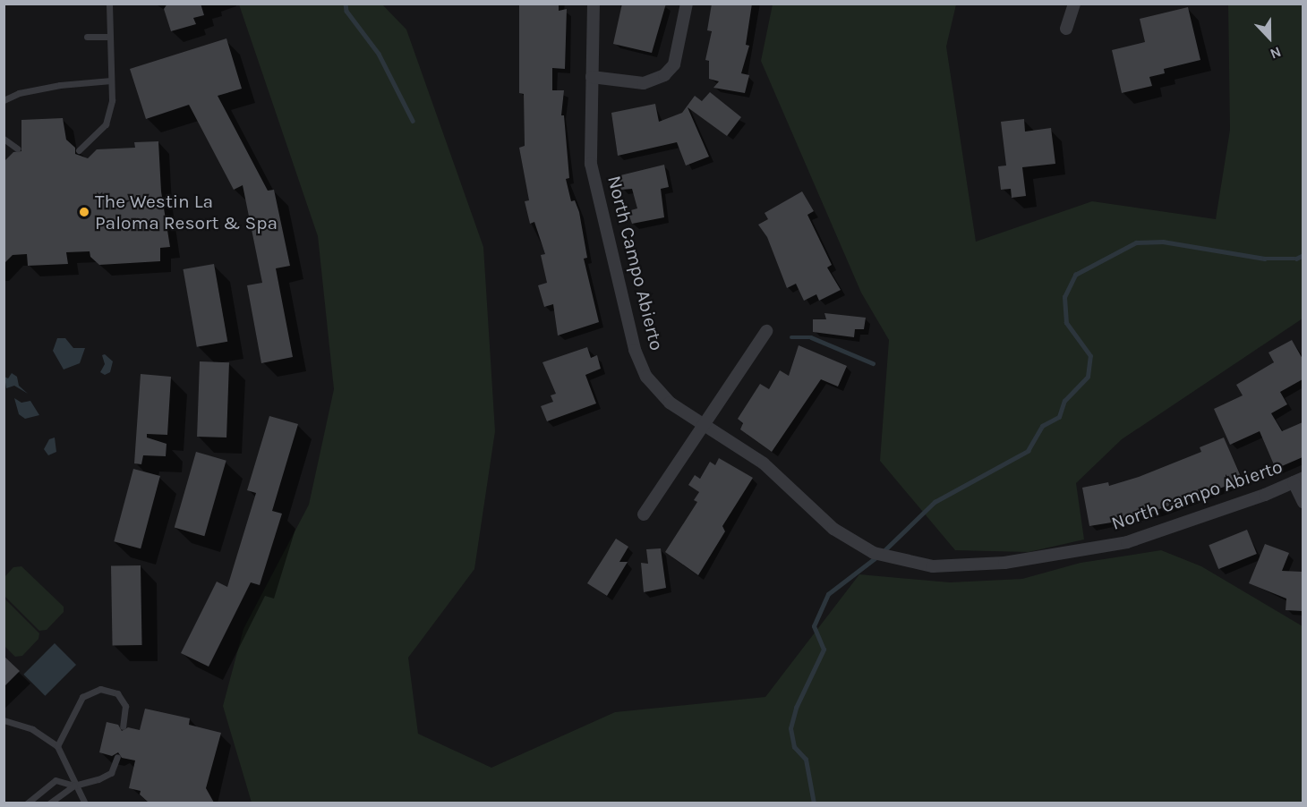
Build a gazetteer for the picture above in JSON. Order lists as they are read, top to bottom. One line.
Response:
{"streets":{"street":["North Campo Abierto"]},"places":["The Westin La Paloma Resort & Spa"],"north":"bottom"}
